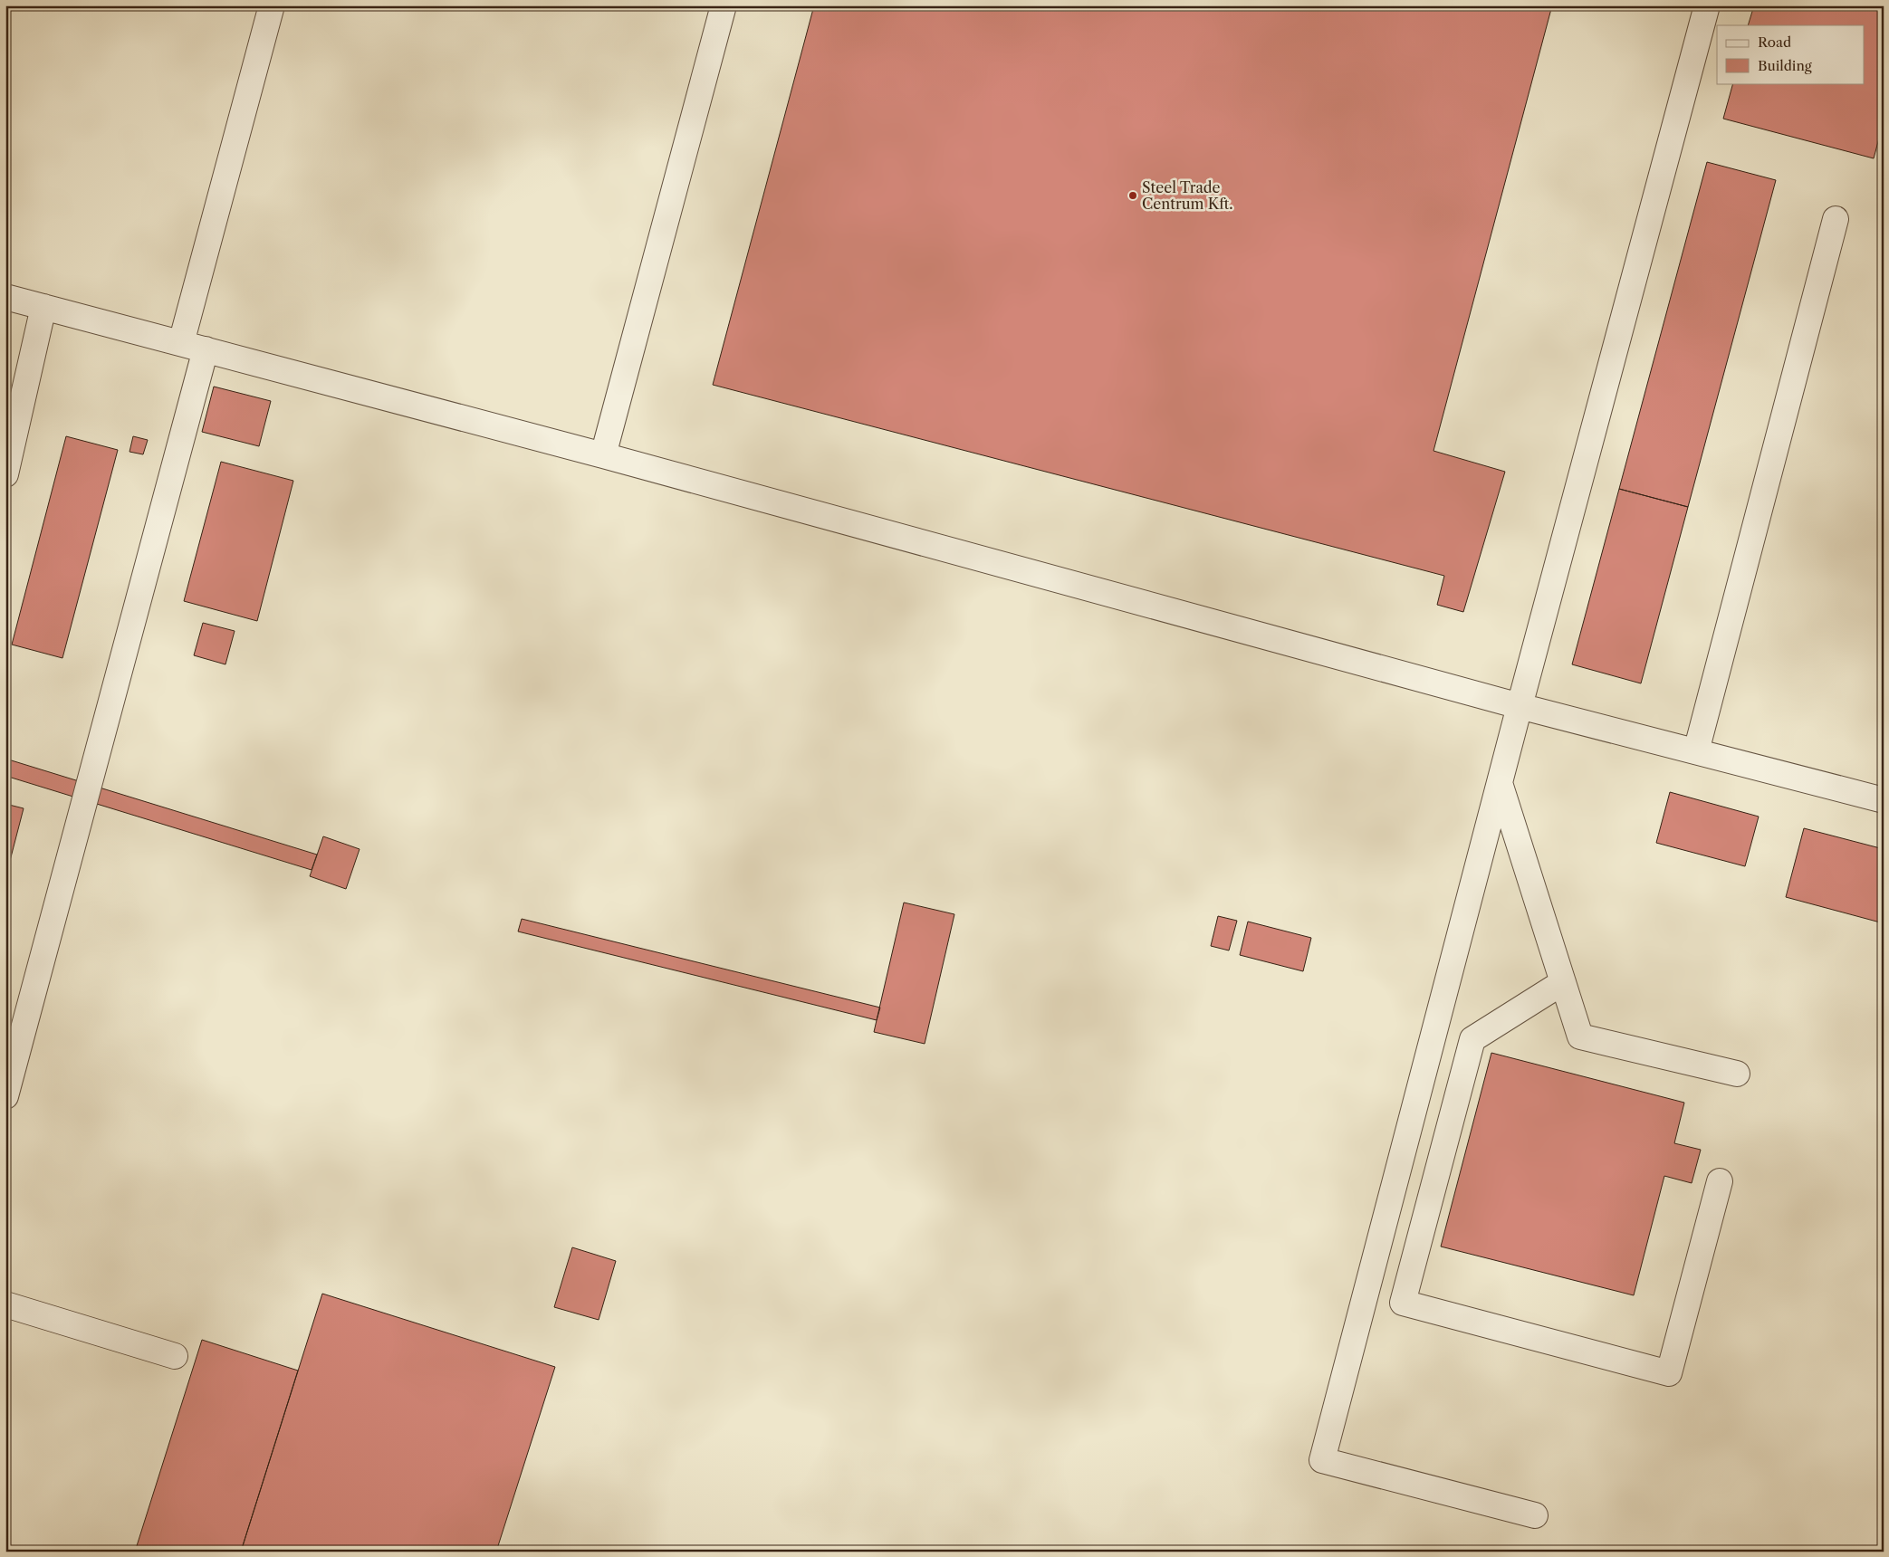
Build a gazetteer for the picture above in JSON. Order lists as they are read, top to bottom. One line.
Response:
{"places":["Steel Trade Centrum Kft."],"legend":["Road","Building"]}
